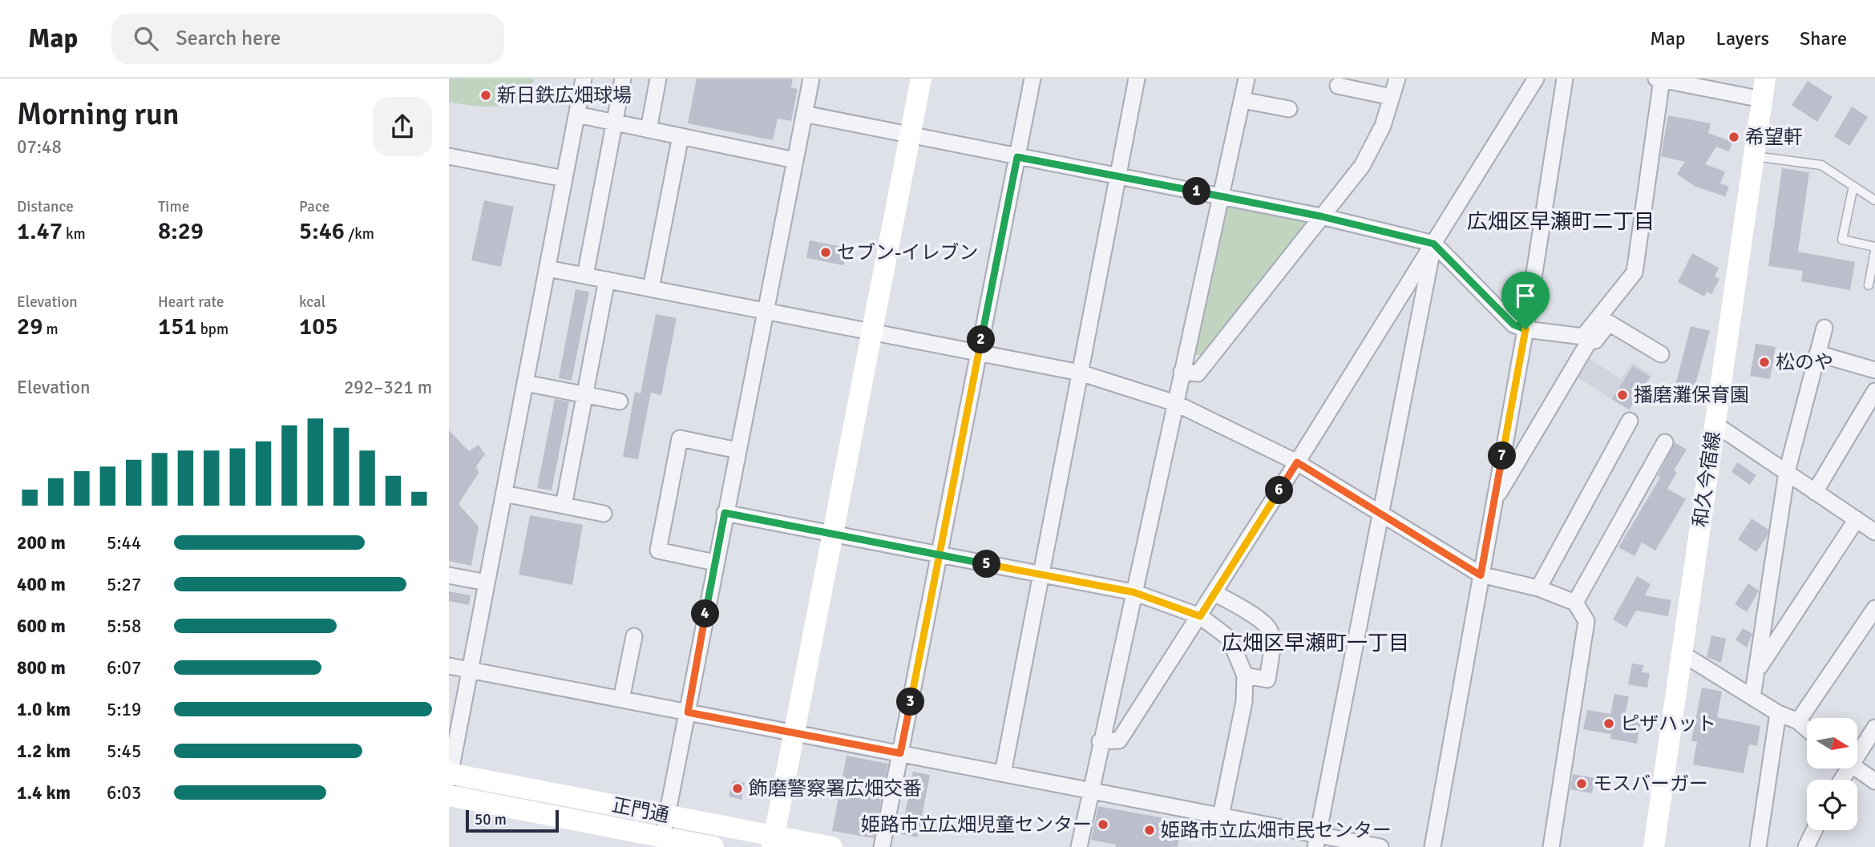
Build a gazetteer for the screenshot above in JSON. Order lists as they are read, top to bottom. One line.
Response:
{"streets":{"street":["和久今宿線","正門通"]},"districts":["広畑区早瀬町二丁目","広畑区早瀬町一丁目"],"places":["新日鉄広畑球場","希望軒","セブン-イレブン","松のや","播磨灘保育園","ピザハット","モスバーガー","飾磨警察署広畑交番","姫路市立広畑児童センター","姫路市立広畑市民センター"],"scale_bar":"50 m","north":"right","page":{"header":"Map","search":"Search here","nav":["Map","Layers","Share"],"heading":["Morning run","07:48"],"stats":[["Distance","1.47 km"],["Time","8:29"],["Pace","5:46 /km"],["Elevation","29 m"],["Heart rate","151 bpm"],["kcal","105"]],"pins":["1","2","7","6","5","4","3"],"chart":["Elevation","292–321 m"],"list":[{"name":"200 m","note":"5:44"},{"name":"400 m","note":"5:27"},{"name":"600 m","note":"5:58"},{"name":"800 m","note":"6:07"},{"name":"1.0 km","note":"5:19"},{"name":"1.2 km","note":"5:45"},{"name":"1.4 km","note":"6:03"}],"scale":"50 m"}}
